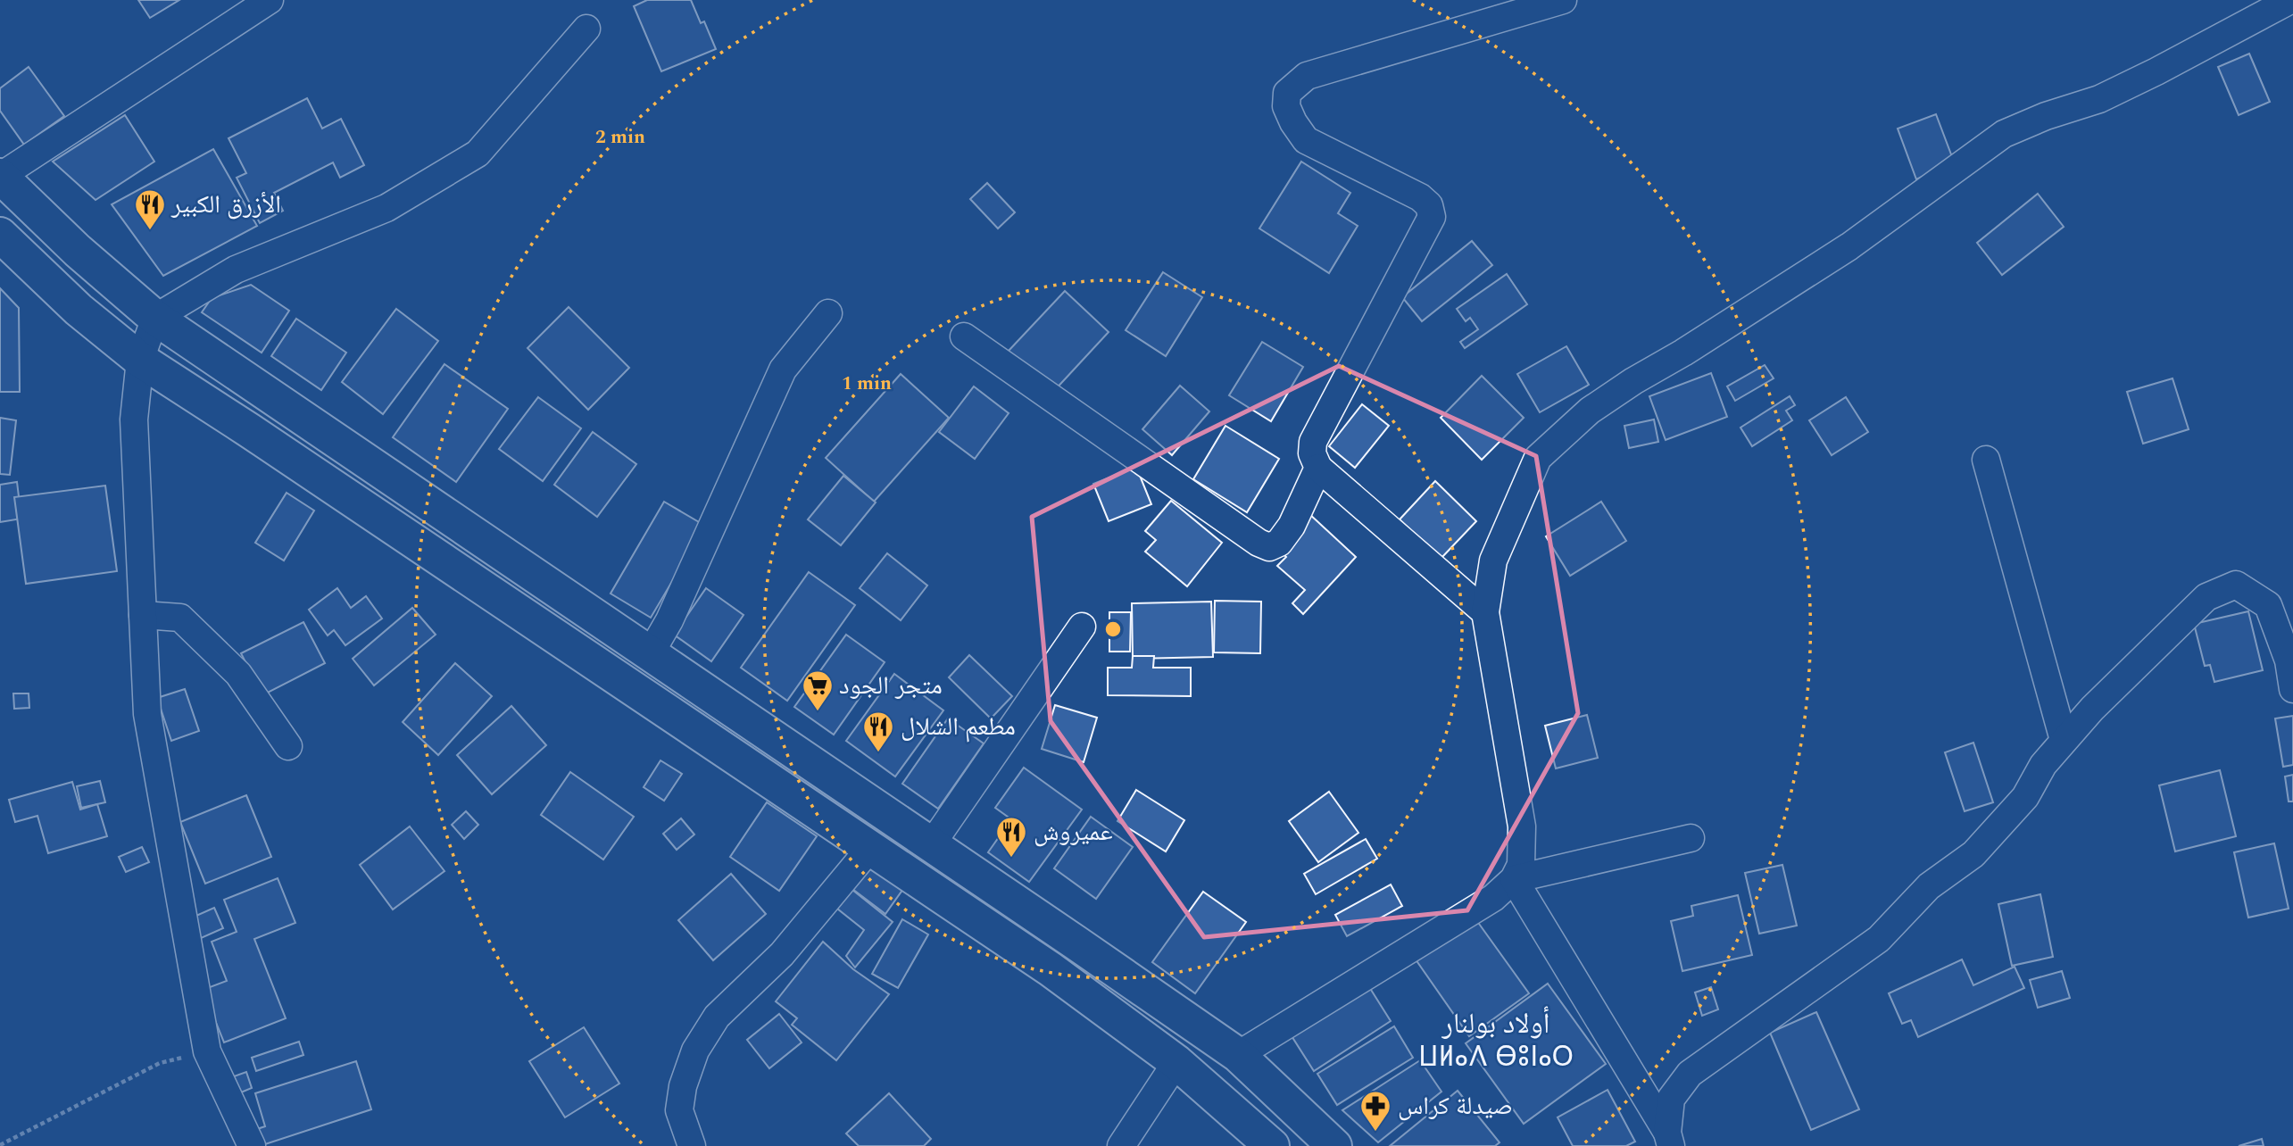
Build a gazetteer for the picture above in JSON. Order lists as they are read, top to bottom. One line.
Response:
{"districts":["أولاد بولنار ⵡⵍⴰⴷ ⴱⵓⵏⴰⵔ"],"places":{"restaurant":["الأزرق الكبير","مطعم الشلال","عميروش"],"supermarket":["متجر الجود"],"pharmacy":["صيدلة كراس"]},"rings":["2 min","1 min"]}
